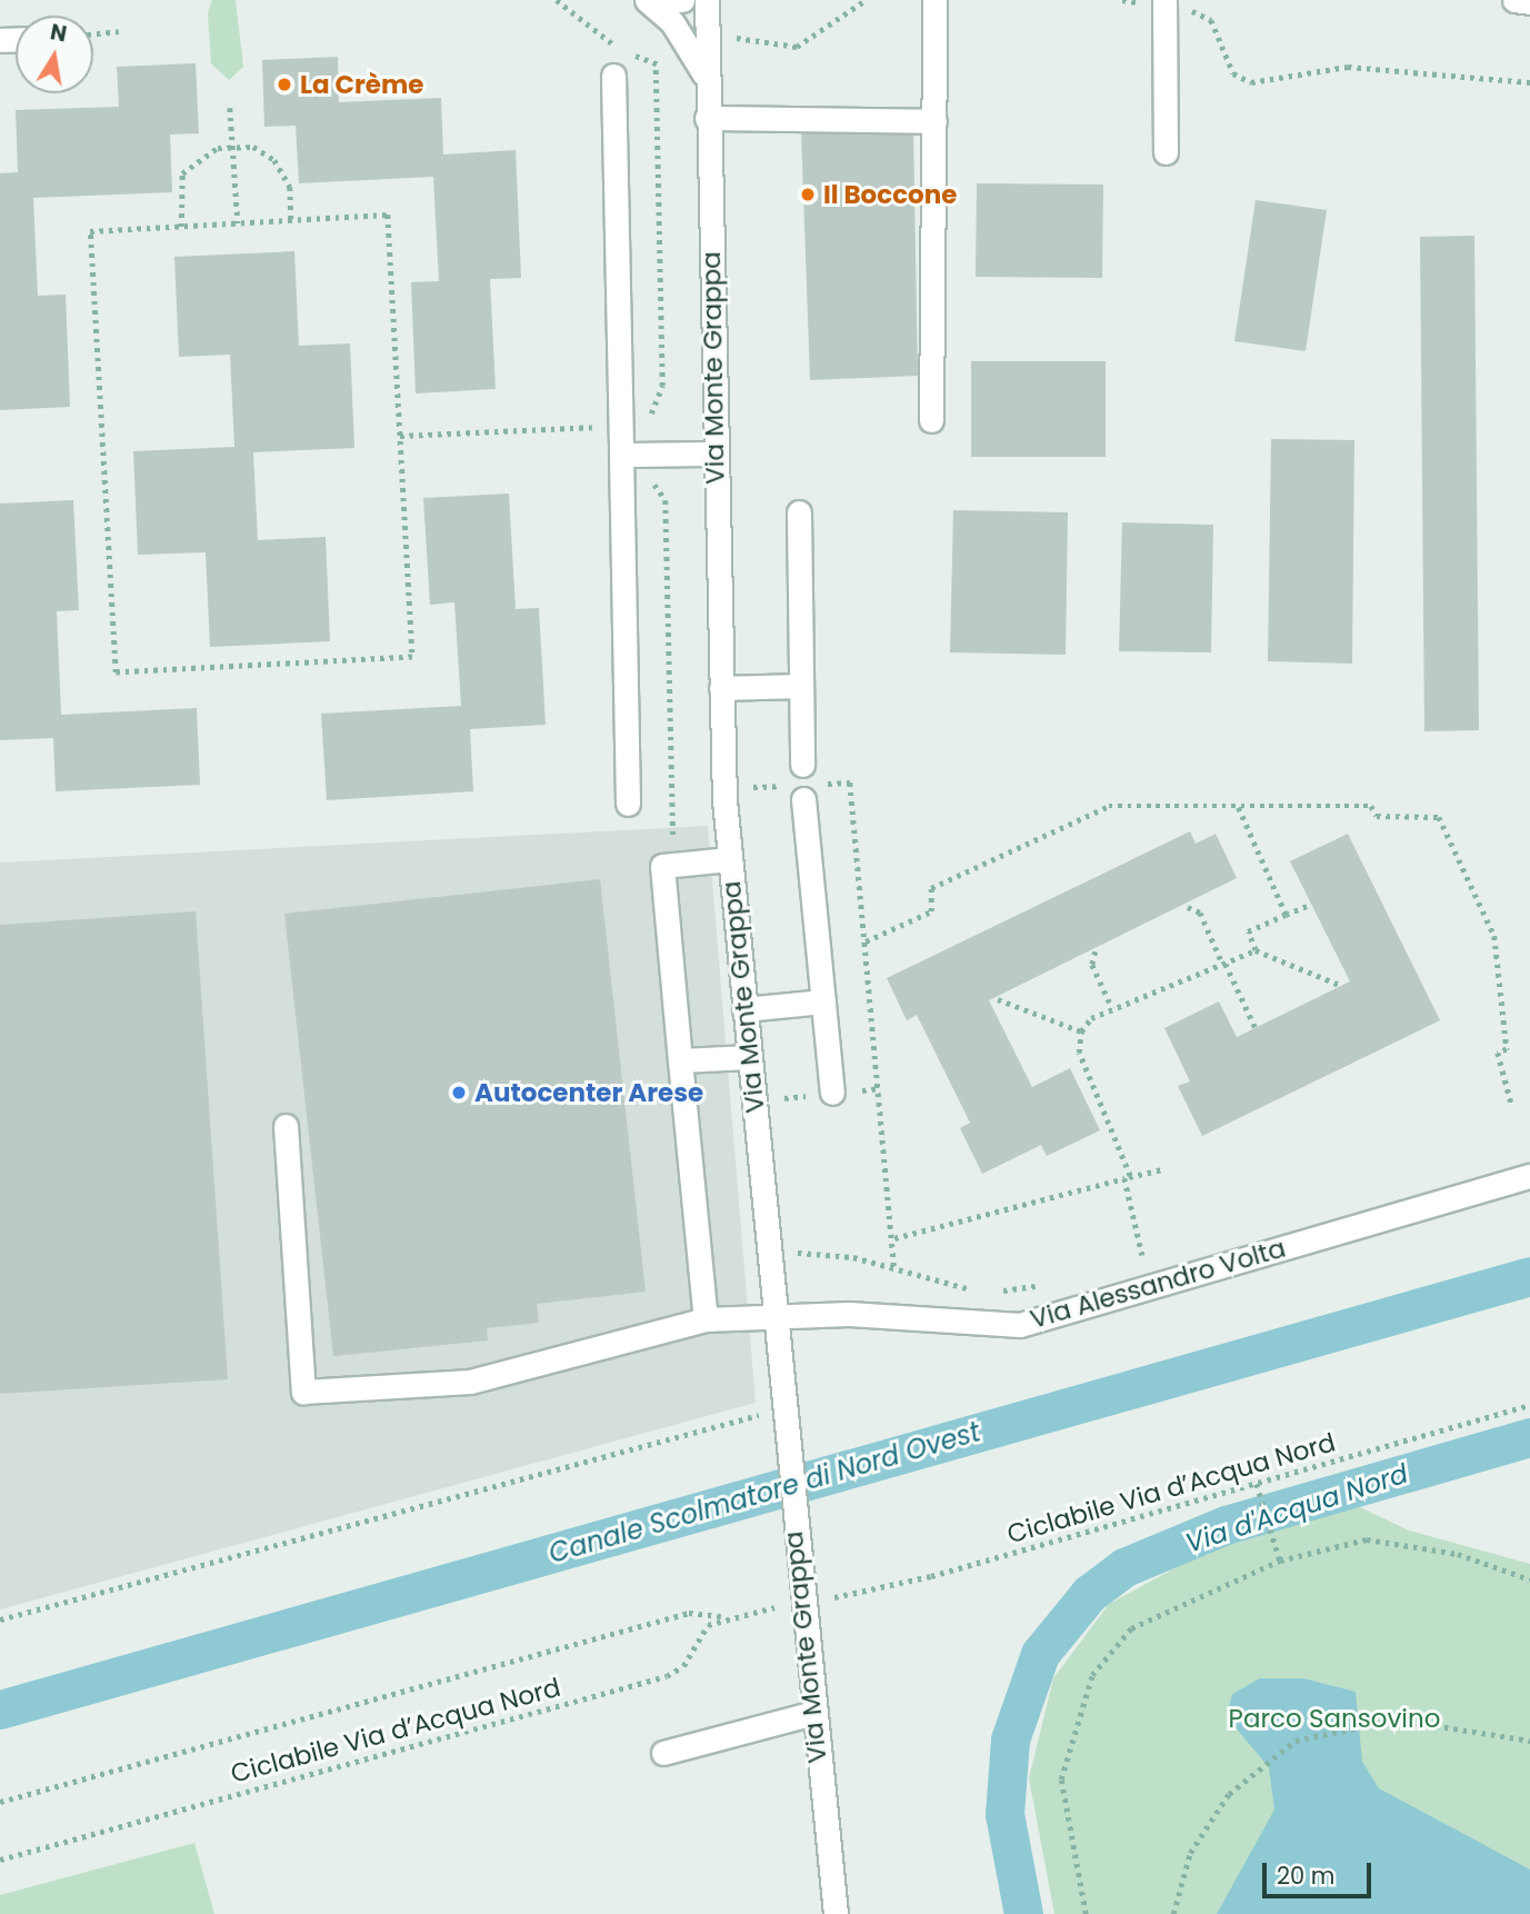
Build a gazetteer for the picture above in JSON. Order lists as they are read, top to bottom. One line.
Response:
{"streets":{"street":["Via Monte Grappa","Via Alessandro Volta"],"path":["Ciclabile Via d’Acqua Nord"]},"crossings":[["Via Monte Grappa","Via Alessandro Volta"]],"water":["Canale Scolmatore di Nord Ovest","Via d'Acqua Nord"],"parks":["Parco Sansovino"],"places":["La Crème","Il Boccone","Autocenter Arese"],"scale_bar":"20 m","north":"top"}
